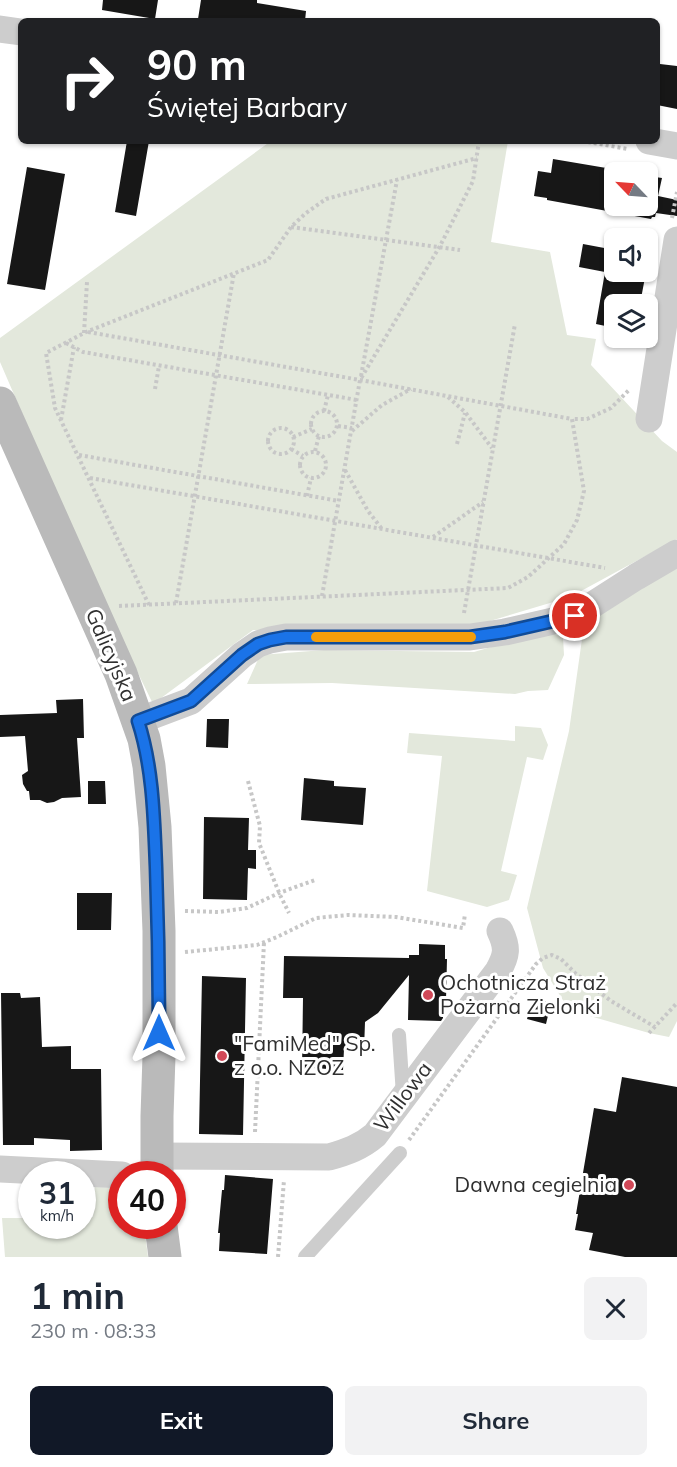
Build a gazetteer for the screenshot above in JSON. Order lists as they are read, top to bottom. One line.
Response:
{"streets":{"street":["Galicyjska","Willowa"]},"places":["Ochotnicza Straż Pożarna Zielonki","\"FamiMed\" Sp. z o.o. NZOZ","Dawna cegielnia"],"north":"top left","page":{"turn":["90 m","Świętej Barbary"],"speed":"31 km/h","limit":"40","heading":["1 min","230 m · 08:33"],"buttons":["Exit","Share"]}}
